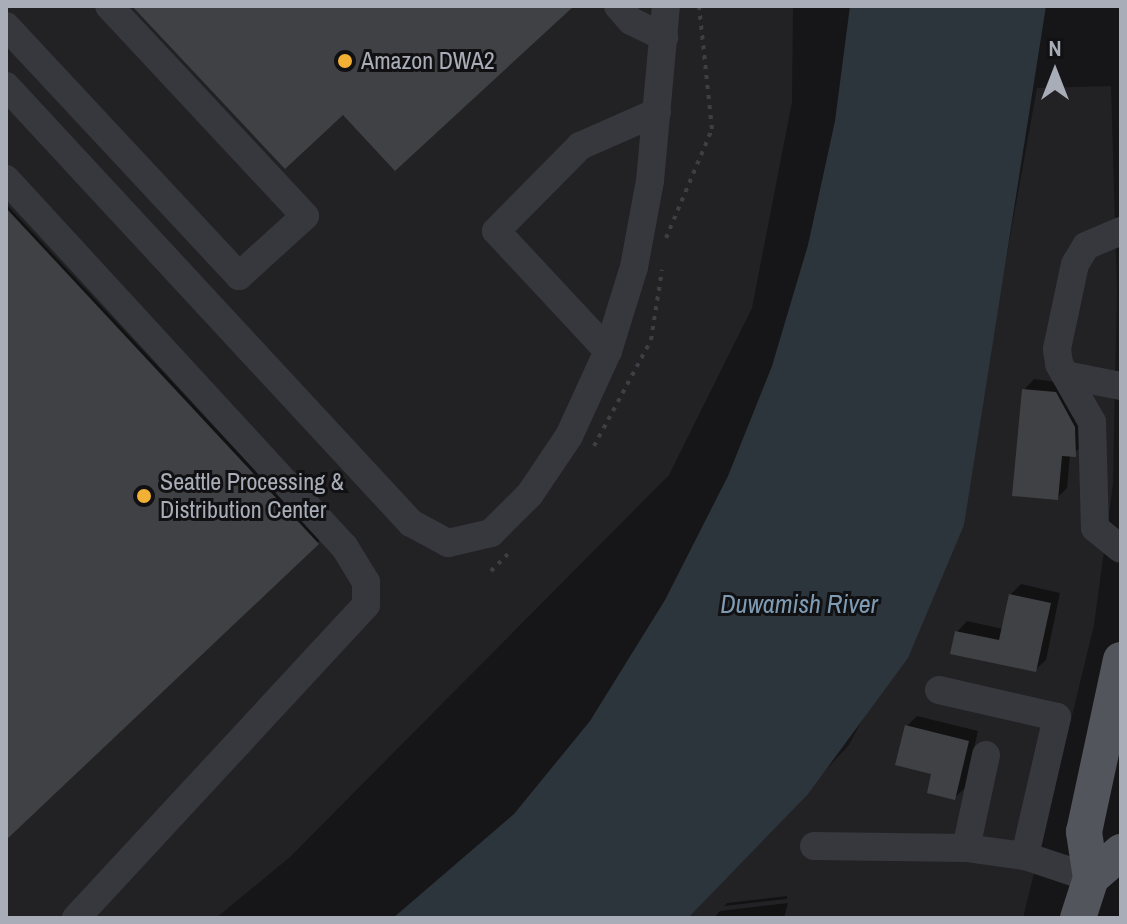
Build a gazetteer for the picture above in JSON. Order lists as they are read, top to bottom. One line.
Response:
{"water":["Duwamish River"],"places":["Amazon DWA2","Seattle Processing & Distribution Center"],"north":"top"}
